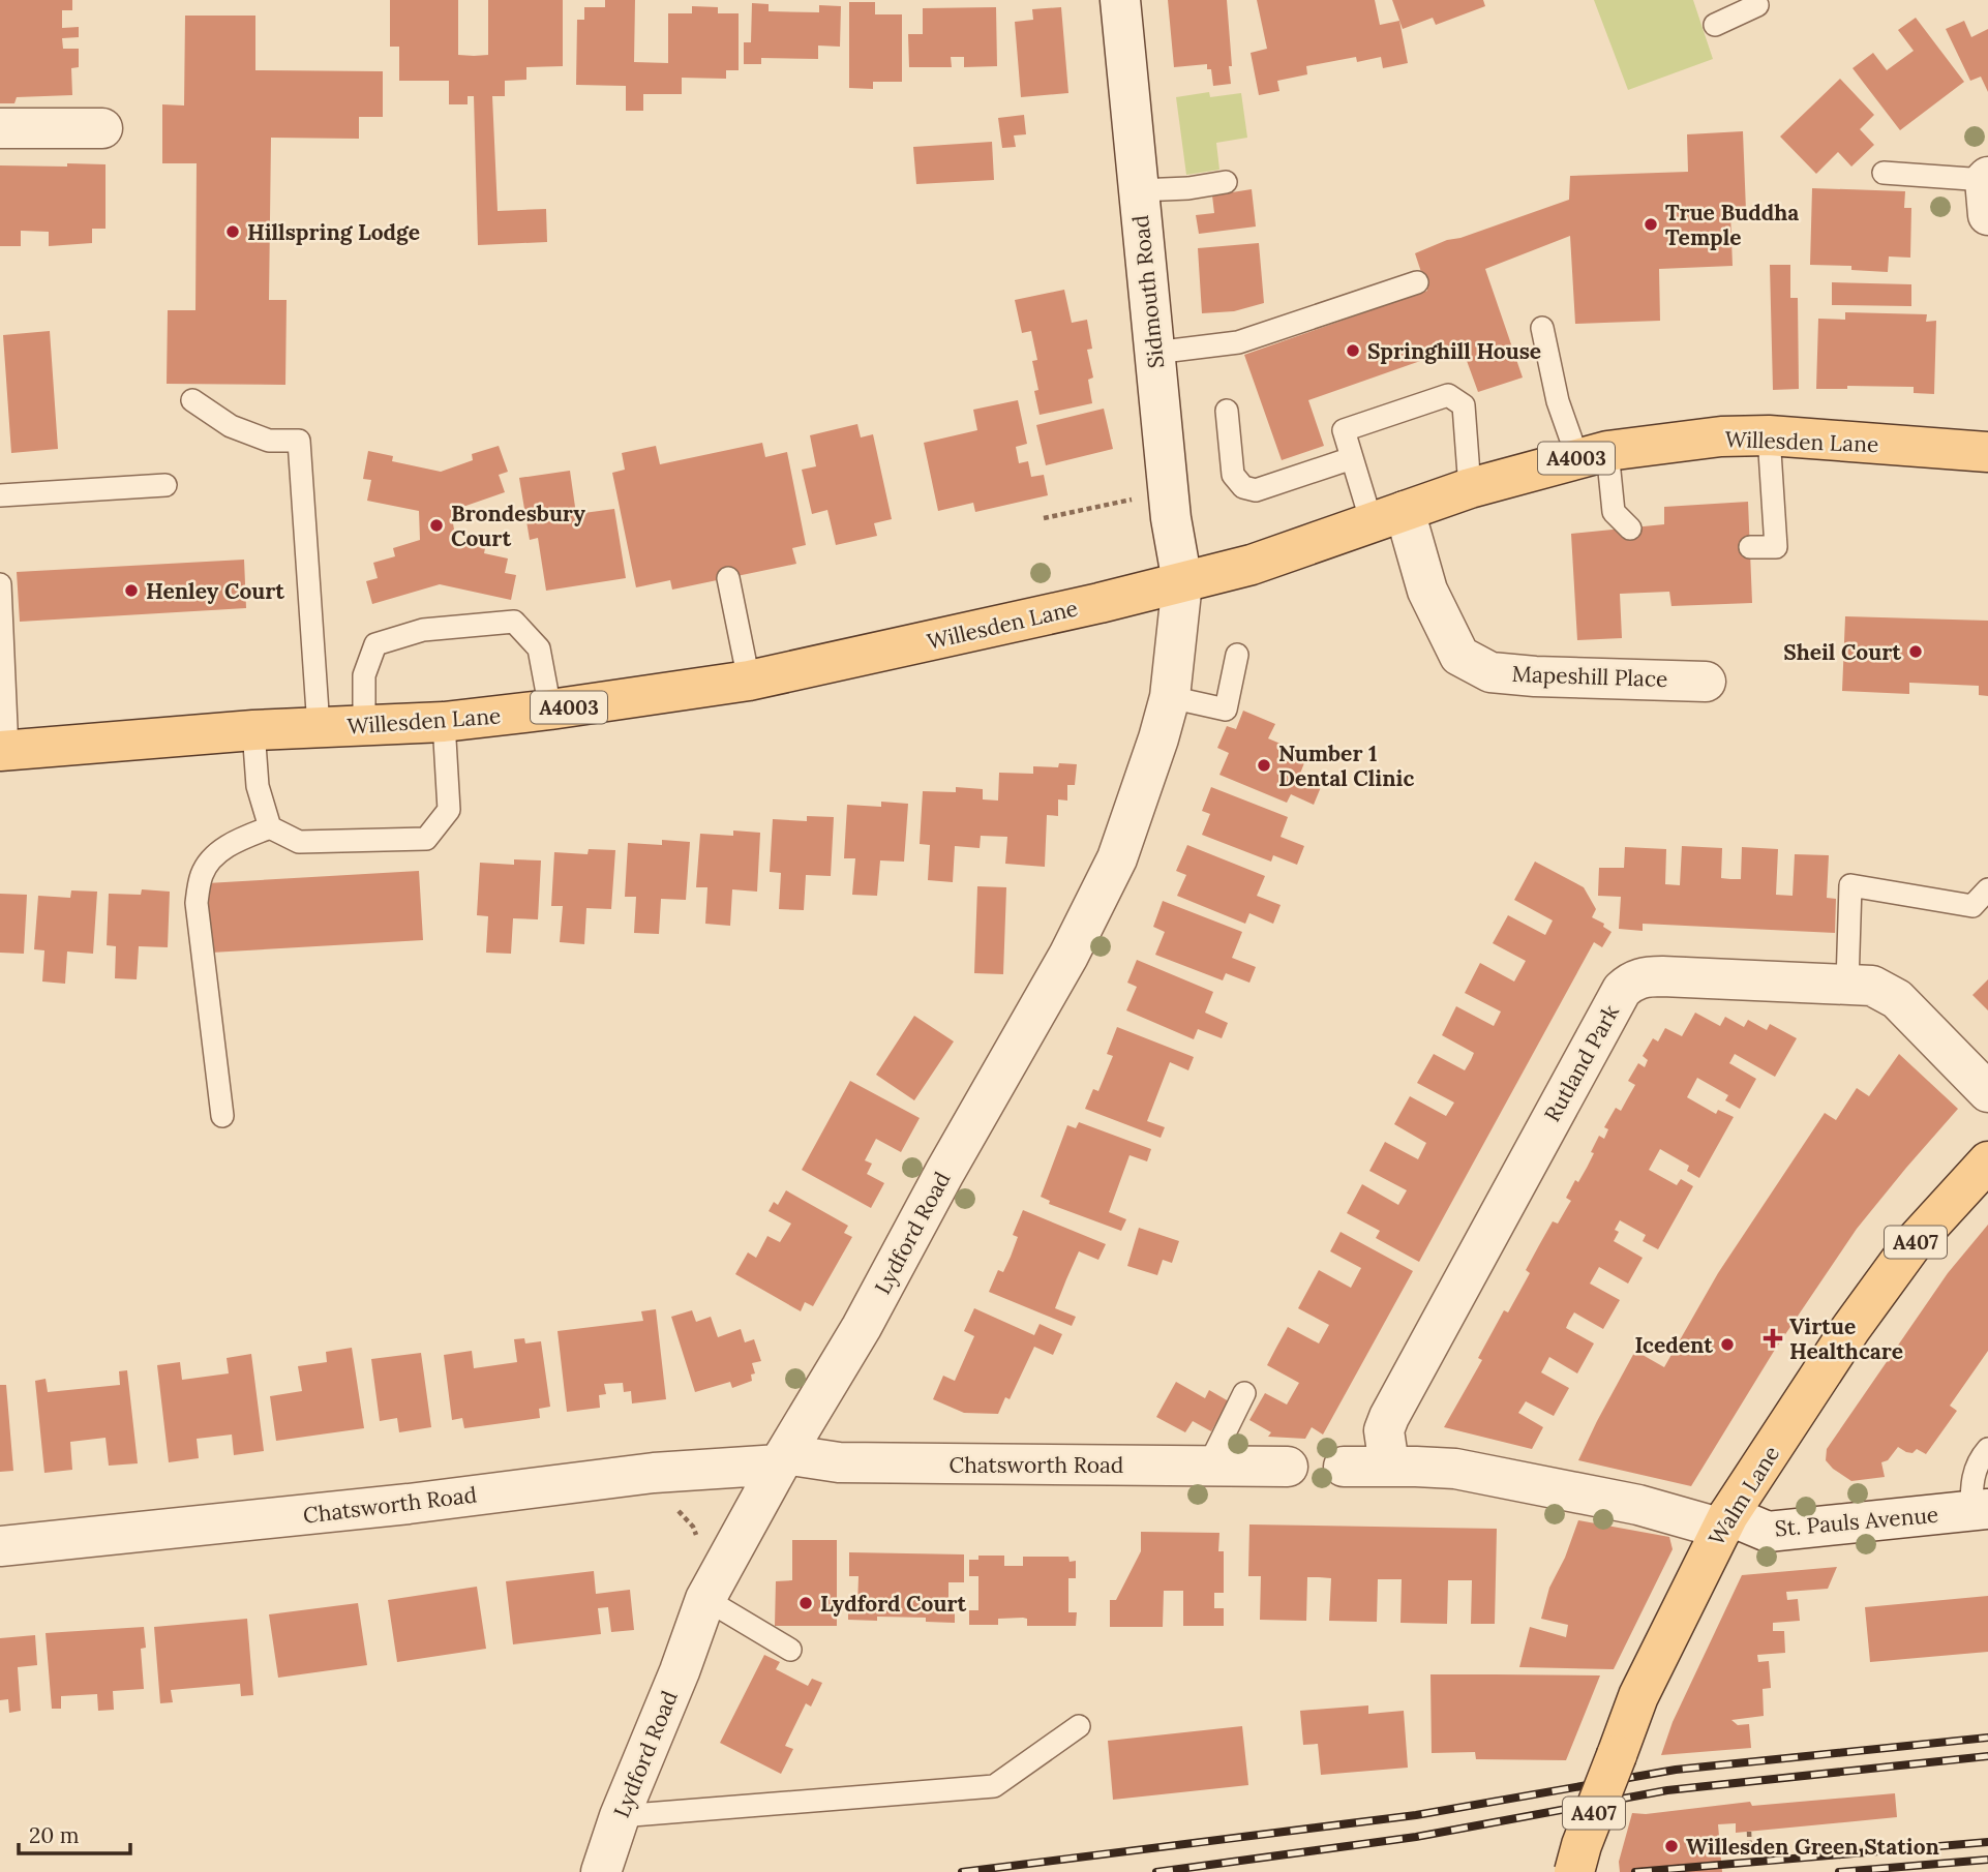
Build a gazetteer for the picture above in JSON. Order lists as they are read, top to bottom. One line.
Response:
{"streets":{"main road":["Willesden Lane","A4003","A407","Walm Lane"],"street":["Sidmouth Road","Mapeshill Place","Rutland Park","Lydford Road","Chatsworth Road","St. Pauls Avenue"]},"crossings":[["Sidmouth Road","Willesden Lane"],["Sidmouth Road","Lydford Road"],["Willesden Lane","Mapeshill Place"],["Willesden Lane","Lydford Road"],["Lydford Road","Chatsworth Road"],["Walm Lane","St. Pauls Avenue"]],"places":{"other":["True Buddha Temple","Hillspring Lodge","Springhill House","Brondesbury Court","Henley Court","Sheil Court","Number 1 Dental Clinic","Icedent","Lydford Court","Willesden Green Station"],"health":["Virtue Healthcare"]},"scale_bar":"20 m"}
